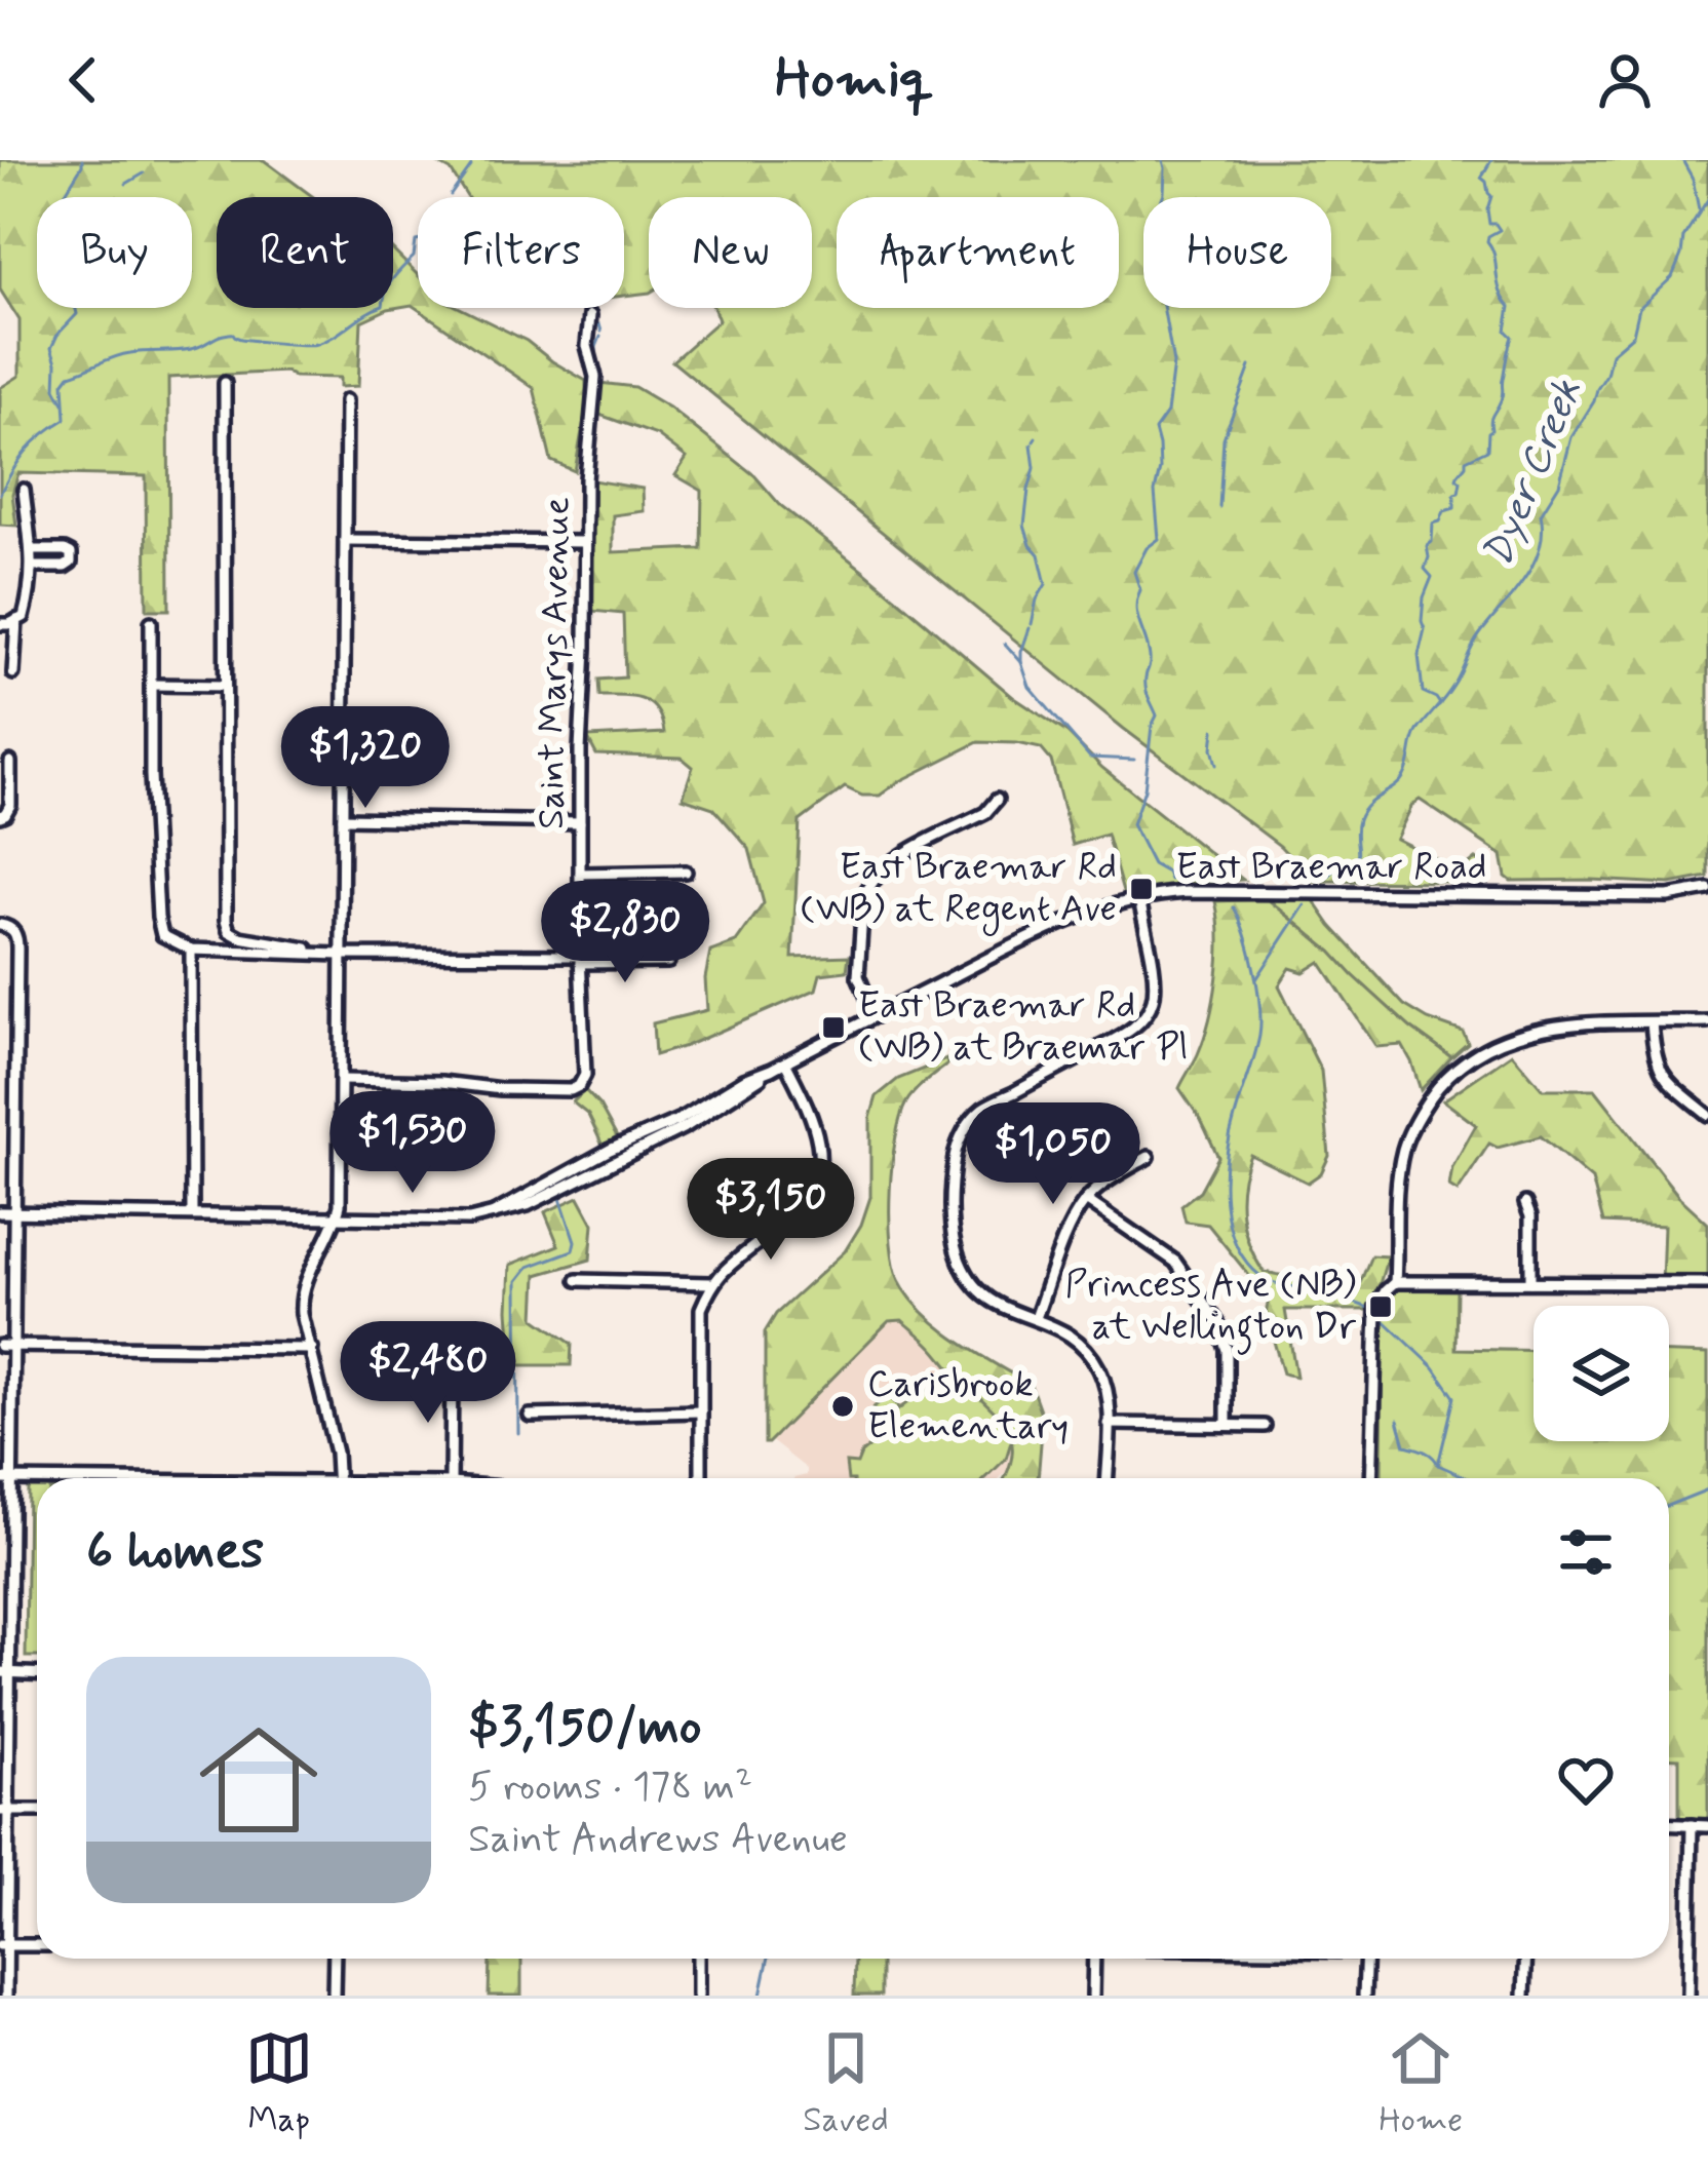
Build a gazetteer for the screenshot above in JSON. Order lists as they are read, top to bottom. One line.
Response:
{"streets":{"street":["Saint Marys Avenue","East Braemar Road"]},"water":["Dyer Creek"],"places":{"transit":["East Braemar Rd (WB) at Regent Ave","East Braemar Rd (WB) at Braemar Pl","Princess Ave (NB) at Wellington Dr"],"other":["Carisbrook Elementary"]},"page":{"header":"Homiq","chip":["Buy","Rent","Filters","New","Apartment","House"],"price":["$1,320","$2,830","$1,530","$1,050","$3,150","$2,480"],"heading":"6 homes","list":[{"name":"$3,150/mo","note":"5 rooms · 178 m² · Saint Andrews Avenue"}],"tabs":["Map","Saved","Home"]}}
